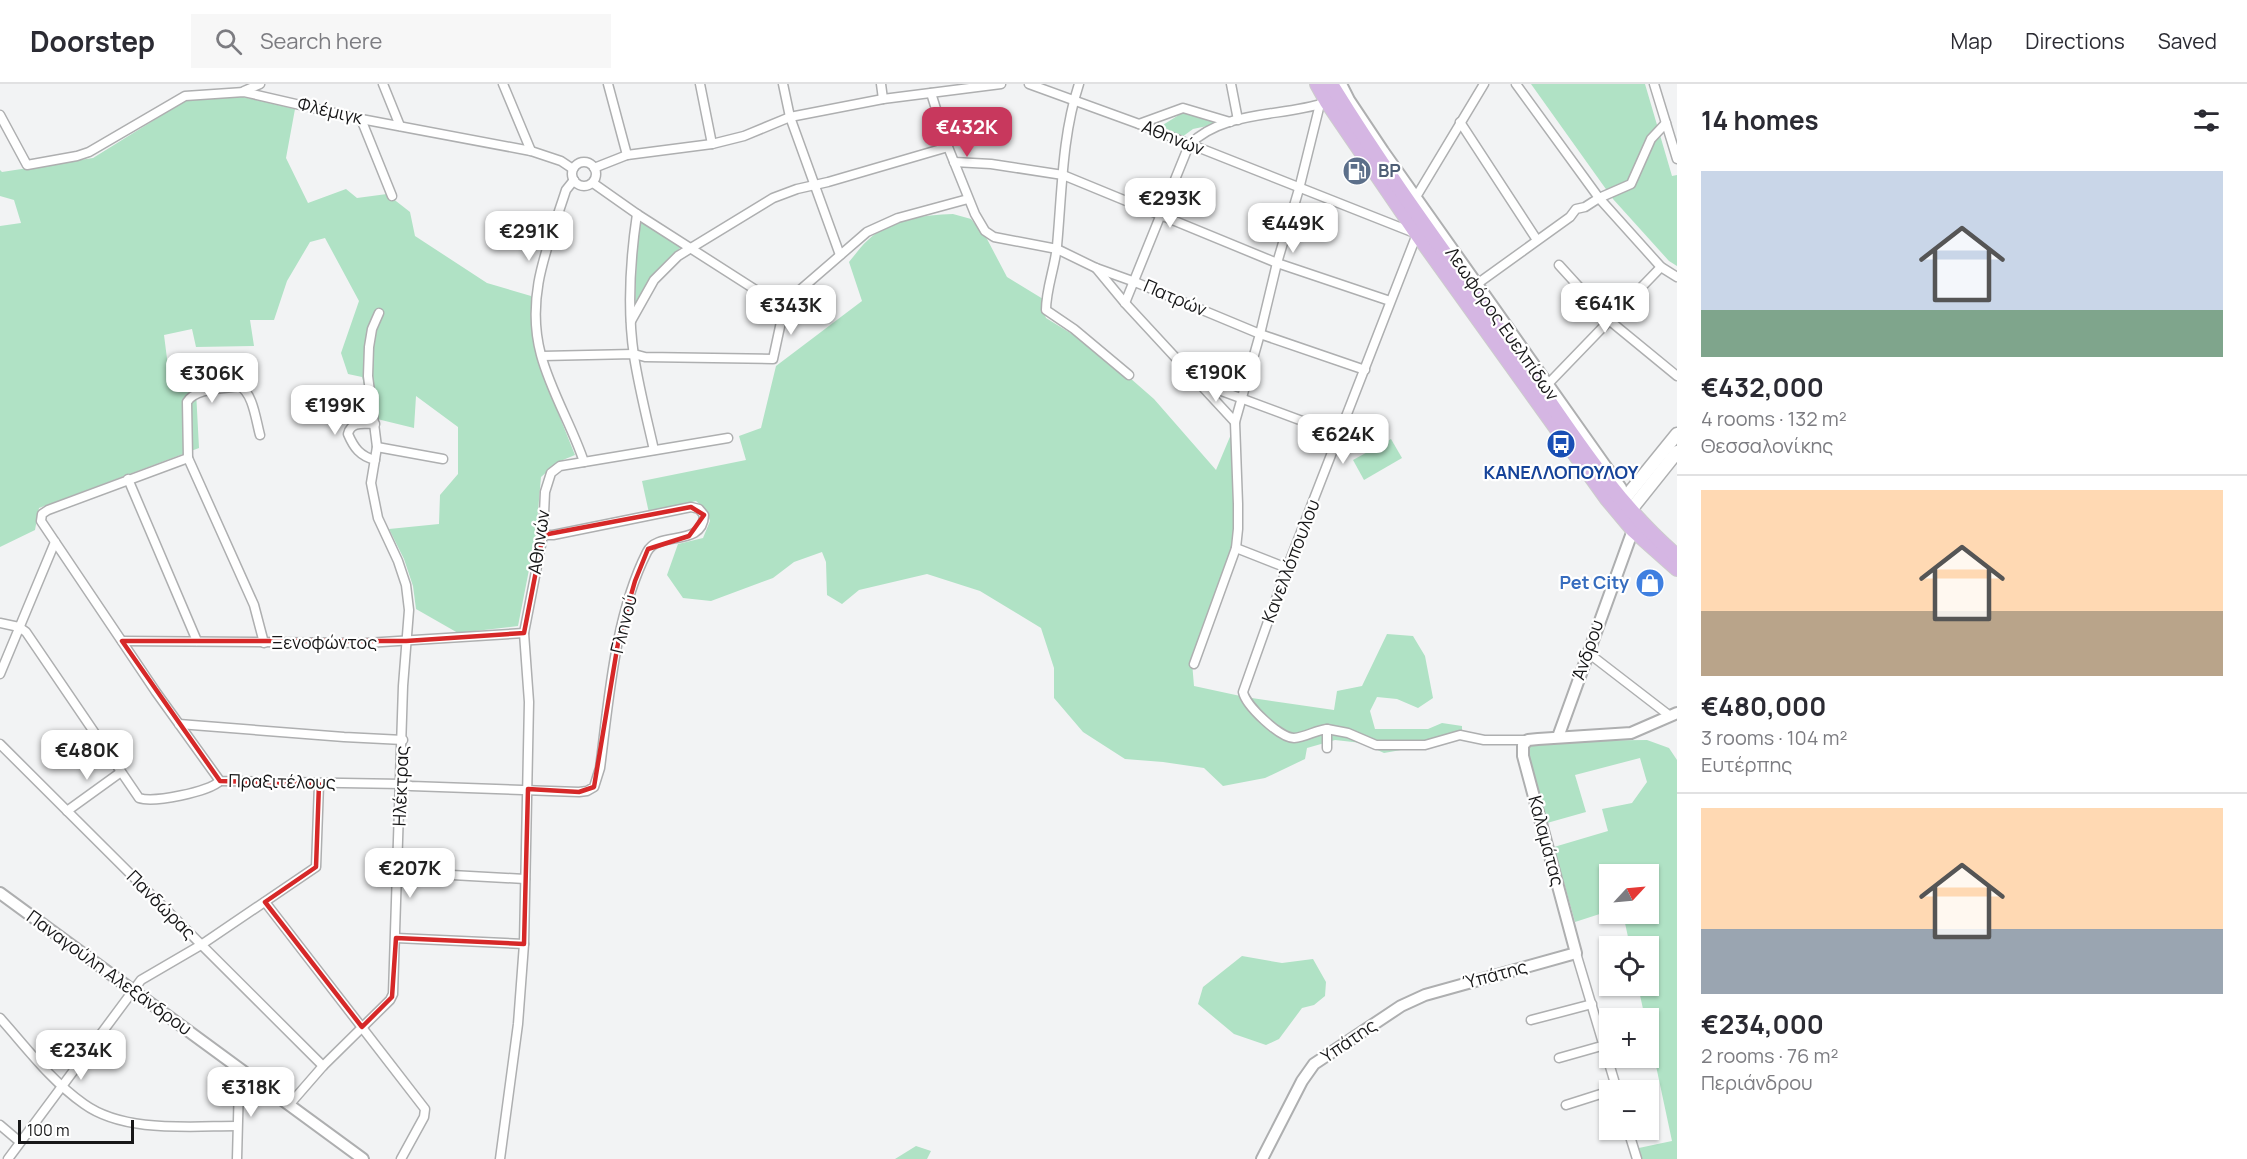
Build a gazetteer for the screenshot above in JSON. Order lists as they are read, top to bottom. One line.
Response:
{"streets":{"main road":["Λεωφόρος Ευελπίδων"],"street":["Φλέμιγκ","Αθηνών","Πατρών","Κανελλόπουλου","Γληνού","Ξενοφώντος","Άνδρου","Πραξιτέλους","Ηλέκτρας","Καλαμάτας","Πανδώρας","Παναγούλη Αλεξάνδρου","Ύπάτης","Υπάτης"]},"crossings":[["Αθηνών","Λεωφόρος Ευελπίδων"],["Αθηνών","Κανελλόπουλου"],["Αθηνών","Γληνού"],["Αθηνών","Ξενοφώντος"],["Αθηνών","Πραξιτέλους"],["Πατρών","Κανελλόπουλου"],["Λεωφόρος Ευελπίδων","Κανελλόπουλου"],["Λεωφόρος Ευελπίδων","Άνδρου"],["Γληνού","Πραξιτέλους"],["Ξενοφώντος","Πραξιτέλους"],["Ξενοφώντος","Ηλέκτρας"],["Πραξιτέλους","Ηλέκτρας"],["Ηλέκτρας","Πανδώρας"],["Ηλέκτρας","Παναγούλη Αλεξάνδρου"],["Καλαμάτας","Ύπάτης"],["Ύπάτης","Υπάτης"]],"places":{"fuel station":["BP"],"bus stop":["ΚΑΝΕΛΛΟΠΟΥΛΟΥ"],"shop":["Pet City"]},"scale_bar":"100 m","north":"top right","page":{"header":"Doorstep","search":"Search here","nav":["Map","Directions","Saved"],"heading":"14 homes","price":["€432K","€293K","€449K","€291K","€641K","€343K","€190K","€306K","€199K","€624K","€480K","€207K","€234K","€318K"],"list":[{"name":"€432,000","note":"4 rooms · 132 m² · Θεσσαλονίκης"},{"name":"€480,000","note":"3 rooms · 104 m² · Ευτέρπης"},{"name":"€234,000","note":"2 rooms · 76 m² · Περιάνδρου"}],"map_buttons":["+","−"],"scale":"100 m"}}
